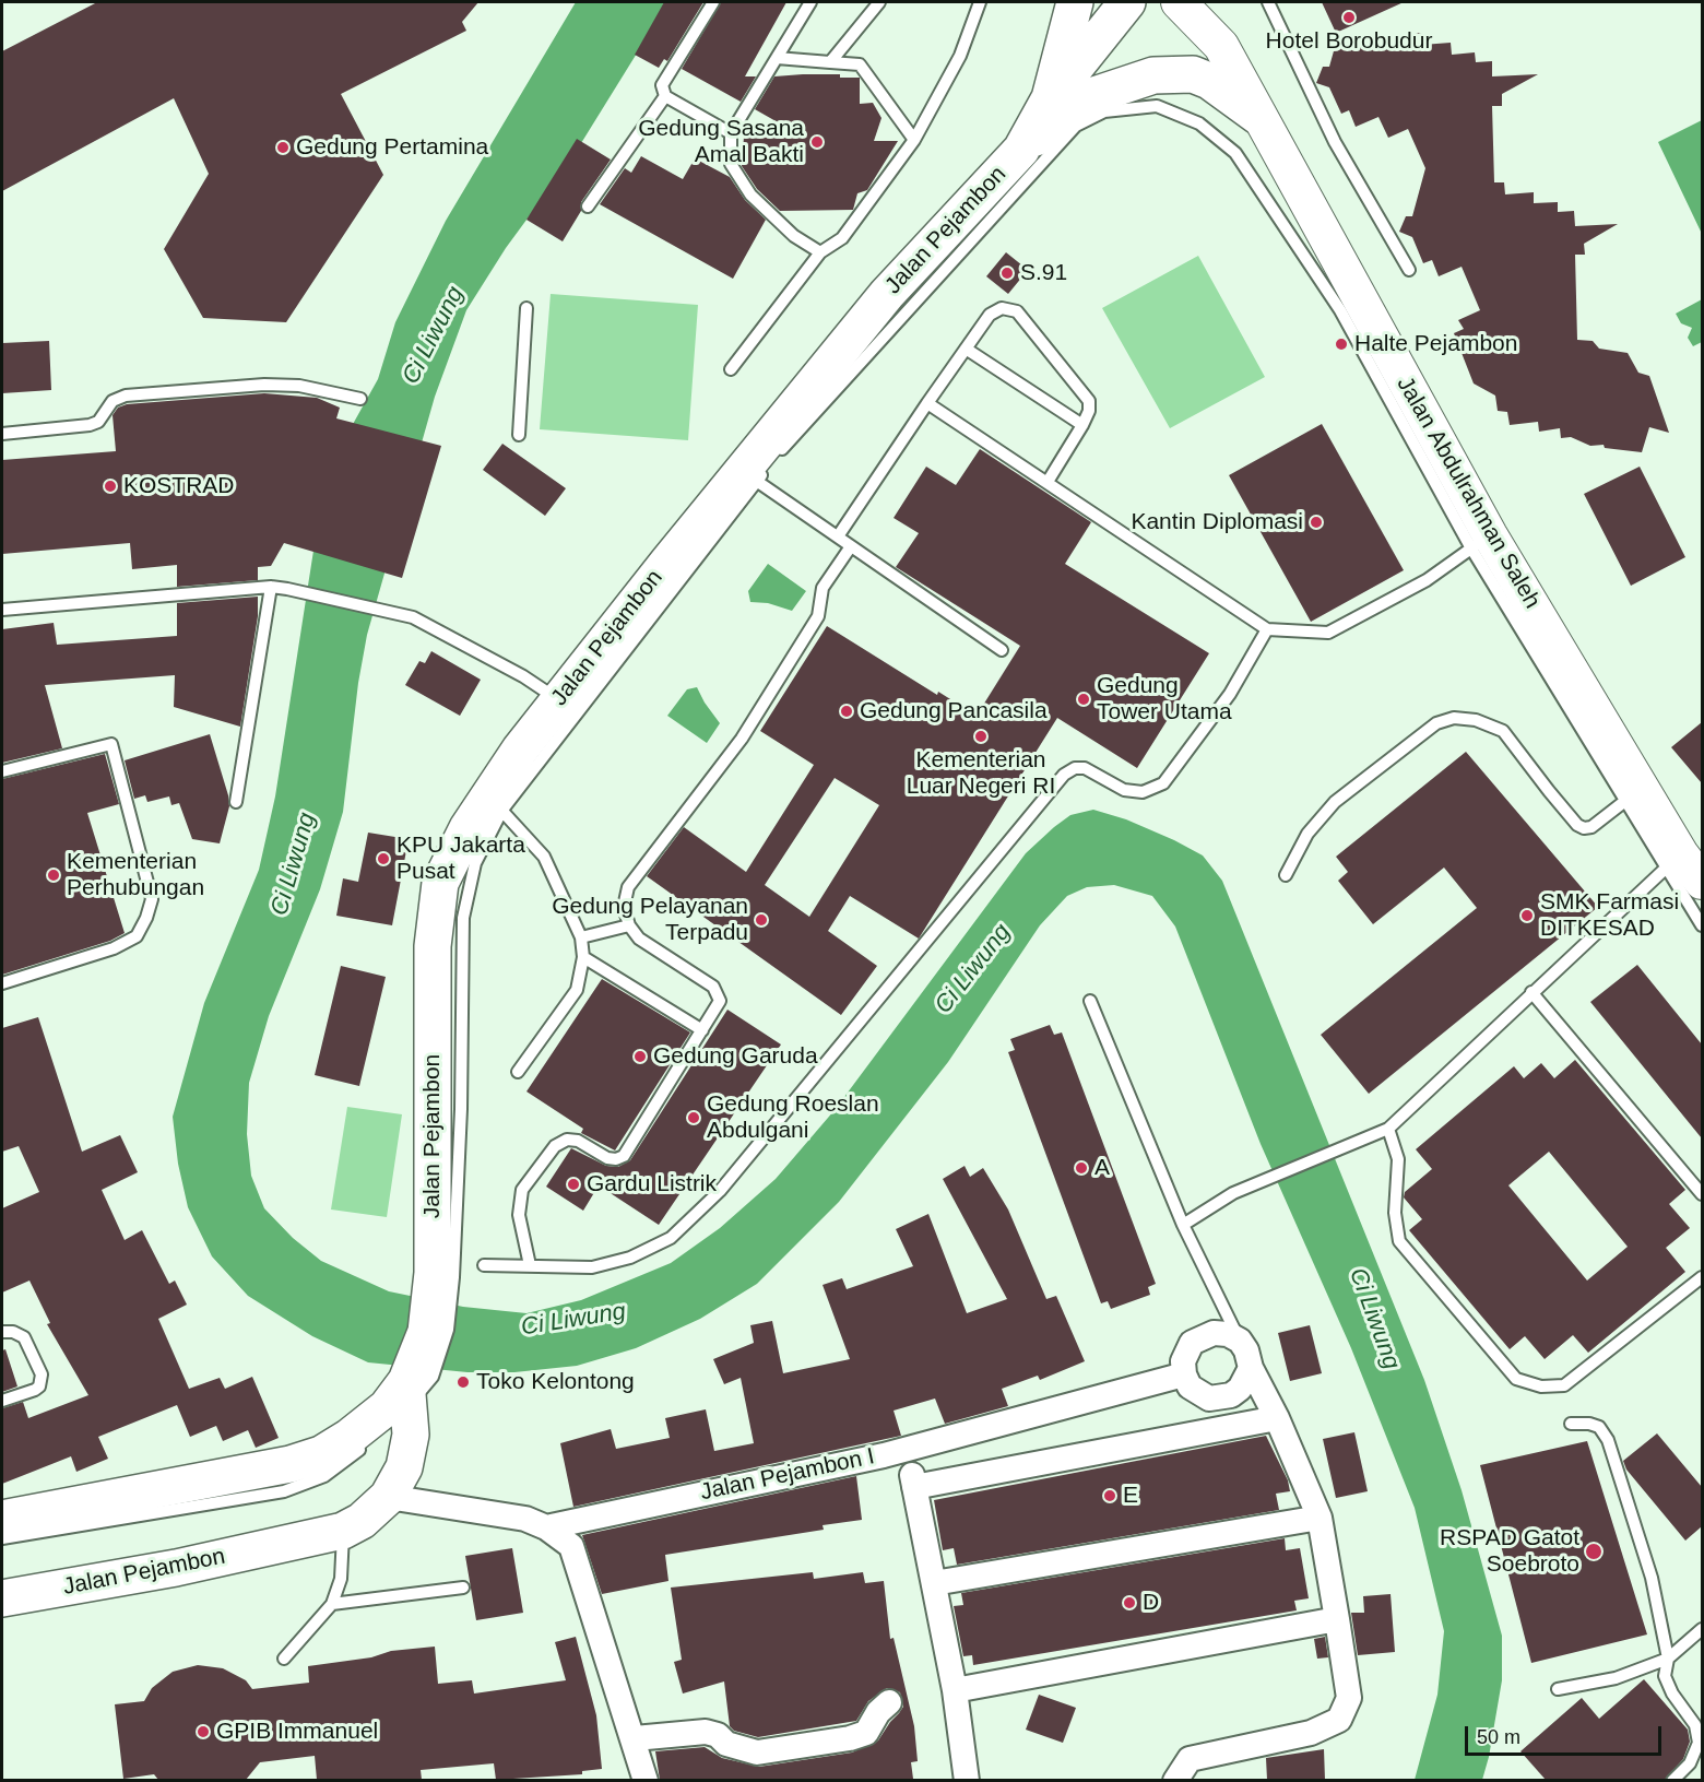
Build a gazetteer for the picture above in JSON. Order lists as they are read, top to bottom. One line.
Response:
{"streets":{"main road":["Jalan Pejambon"],"street":["Jalan Abdulrahman Saleh","Jalan Pejambon I"]},"water":["Ci Liwung"],"places":["Hotel Borobudur","Gedung Sasana Amal Bakti","Gedung Pertamina","S.91","Halte Pejambon","KOSTRAD","Kantin Diplomasi","Gedung Tower Utama","Gedung Pancasila","Kementerian Luar Negeri RI","KPU Jakarta Pusat","Kementerian Perhubungan","SMK Farmasi DITKESAD","Gedung Pelayanan Terpadu","Gedung Garuda","Gedung Roeslan Abdulgani","A","Gardu Listrik","Toko Kelontong","E","RSPAD Gatot Soebroto","D","GPIB Immanuel"],"scale_bar":"50 m"}
